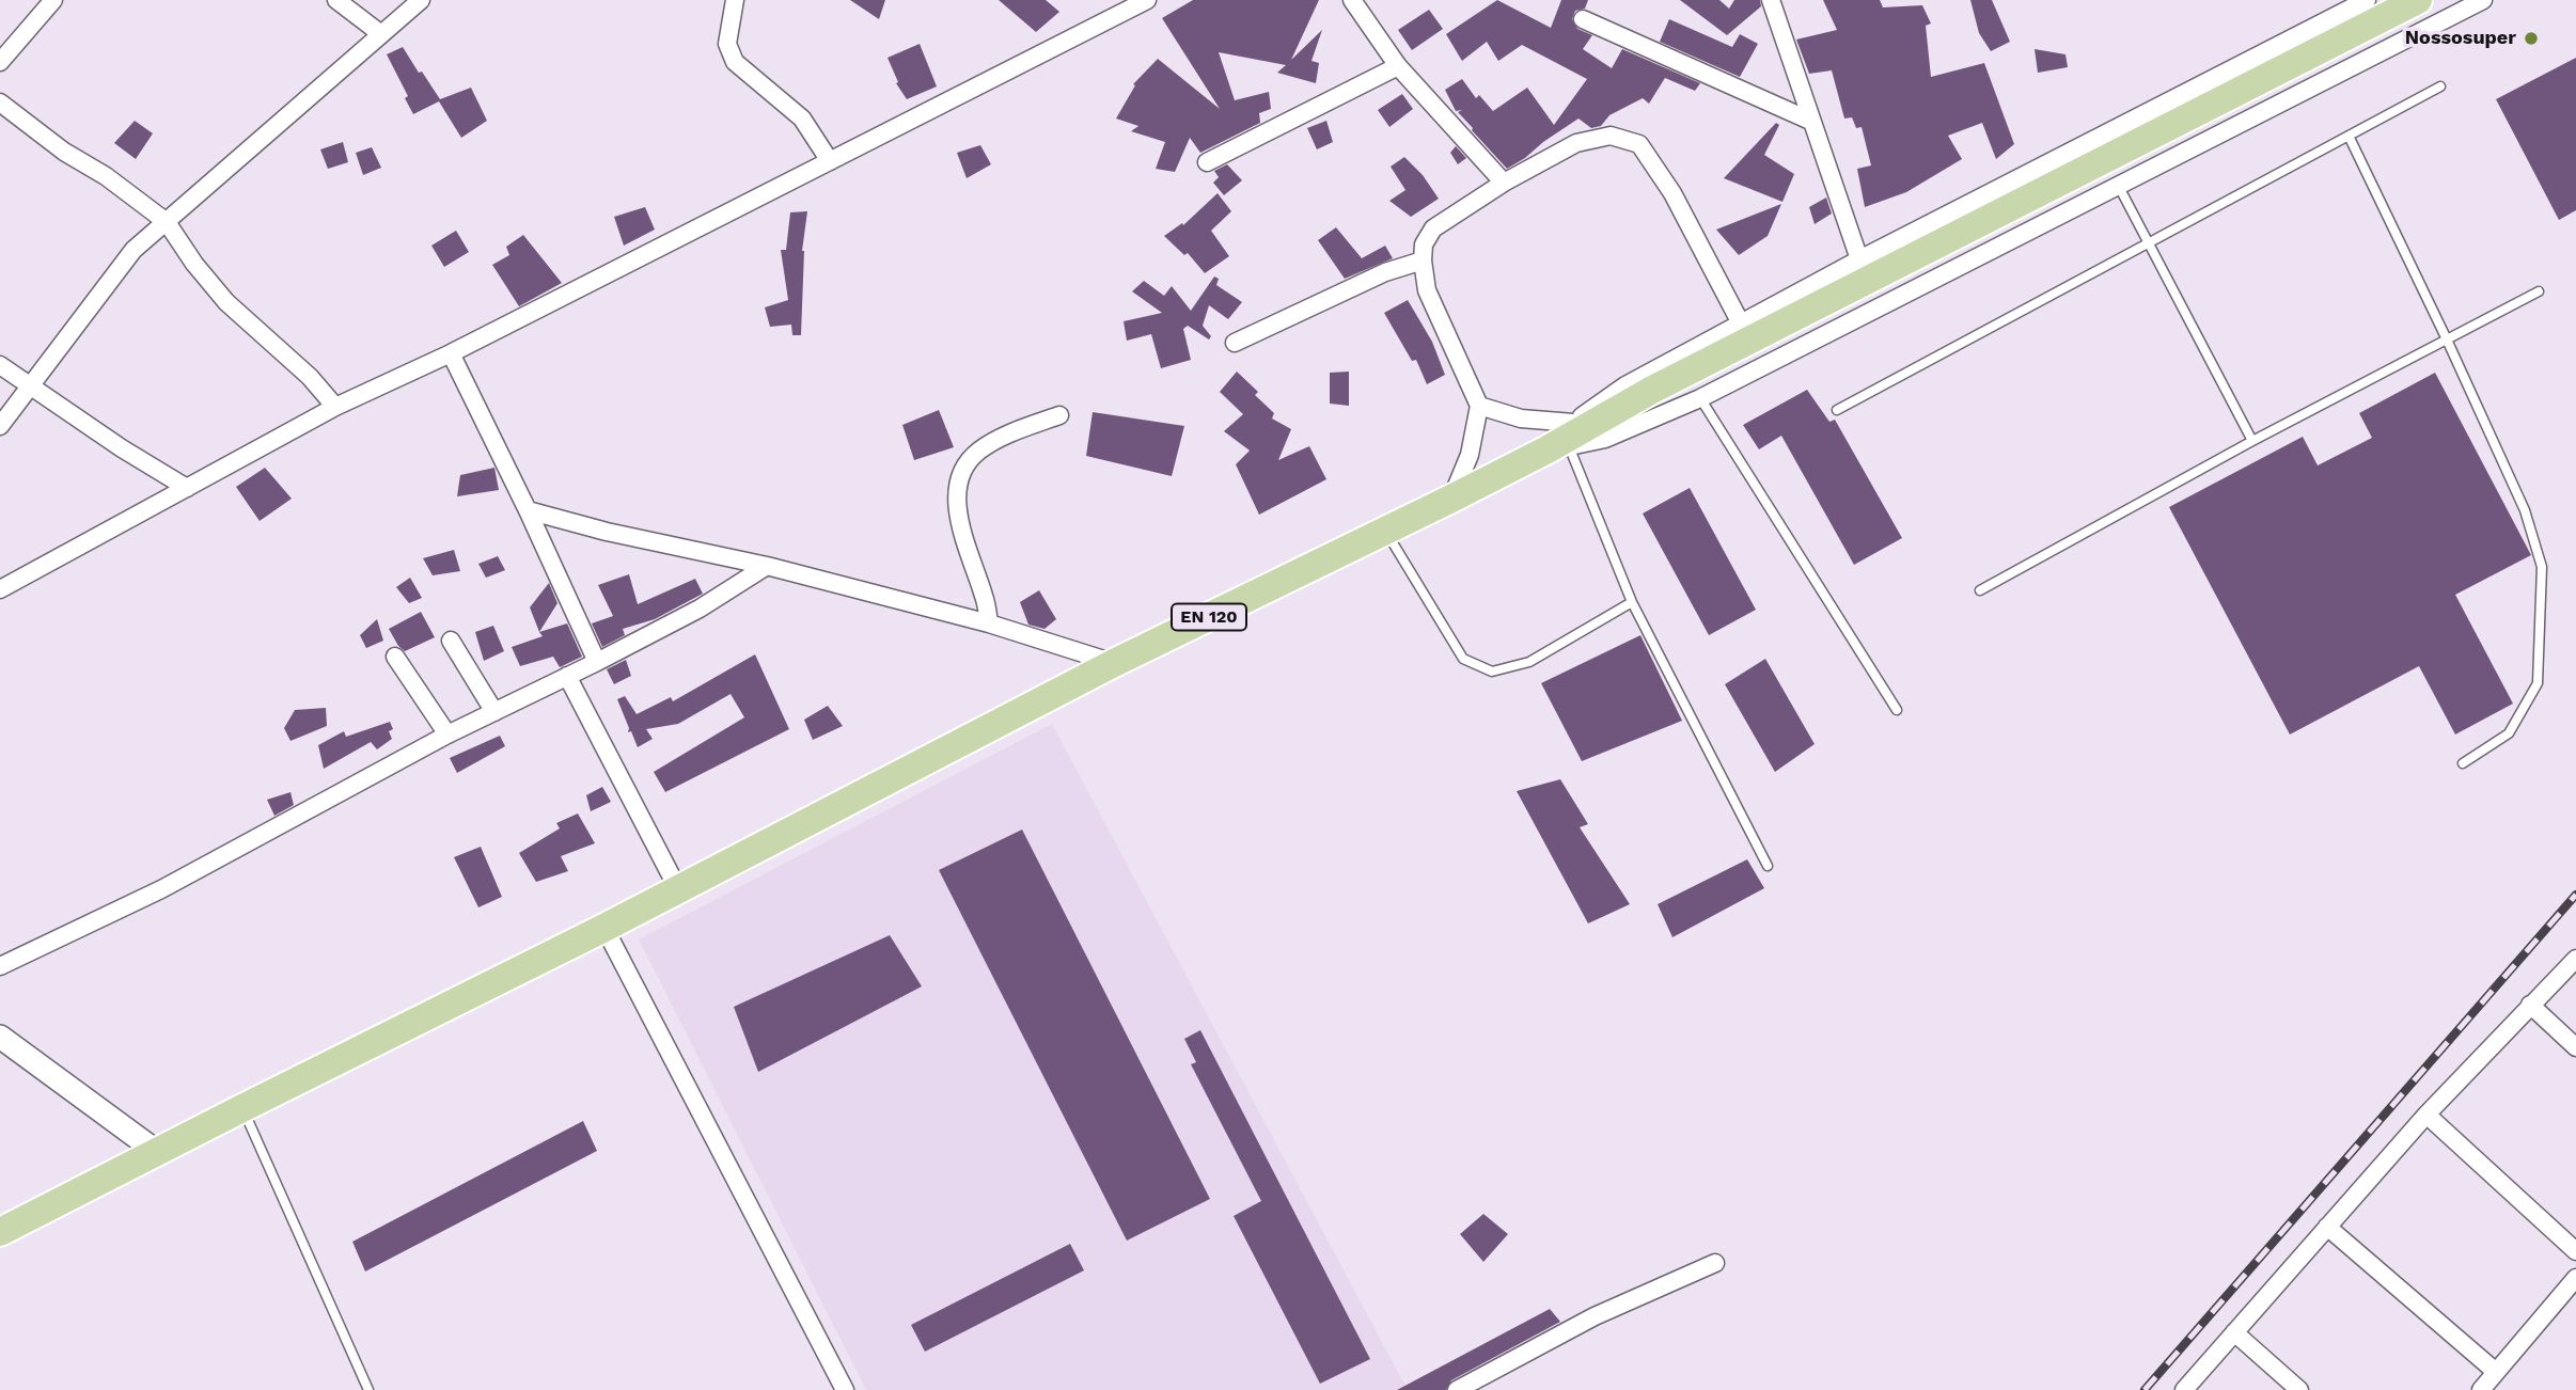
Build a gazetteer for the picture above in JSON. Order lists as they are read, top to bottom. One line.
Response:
{"streets":{"main road":["EN 120"]},"places":["Nossosuper"]}
